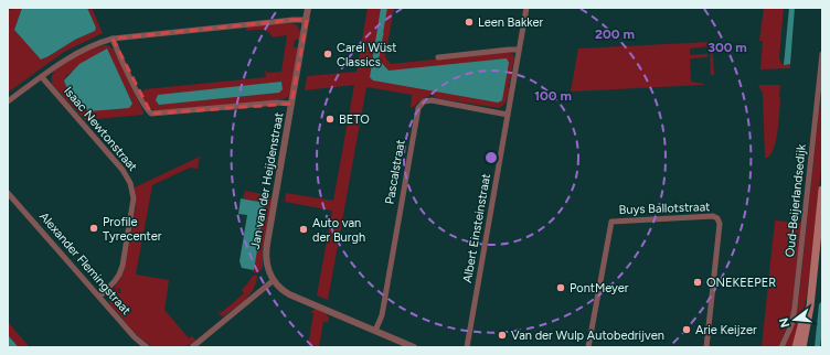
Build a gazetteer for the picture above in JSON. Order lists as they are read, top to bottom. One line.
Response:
{"streets":{"street":["Isaac Newtonstraat","Pascalstraat","Jan van der Heijdenstraat","Oud-Beijerlandsedijk","Buys Ballotstraat","Albert Einsteinstraat","Alexander Flemingstraat"]},"crossings":[["Isaac Newtonstraat","Alexander Flemingstraat"],["Pascalstraat","Jan van der Heijdenstraat"],["Pascalstraat","Albert Einsteinstraat"]],"places":["Leen Bakker","Carel Wüst Classics","BETO","Profile Tyrecenter","Auto van der Burgh","ONEKEEPER","PontMeyer","Arie Keijzer","Van der Wulp Autobedrijven"],"north":"left","rings":["200 m","300 m","100 m"]}
